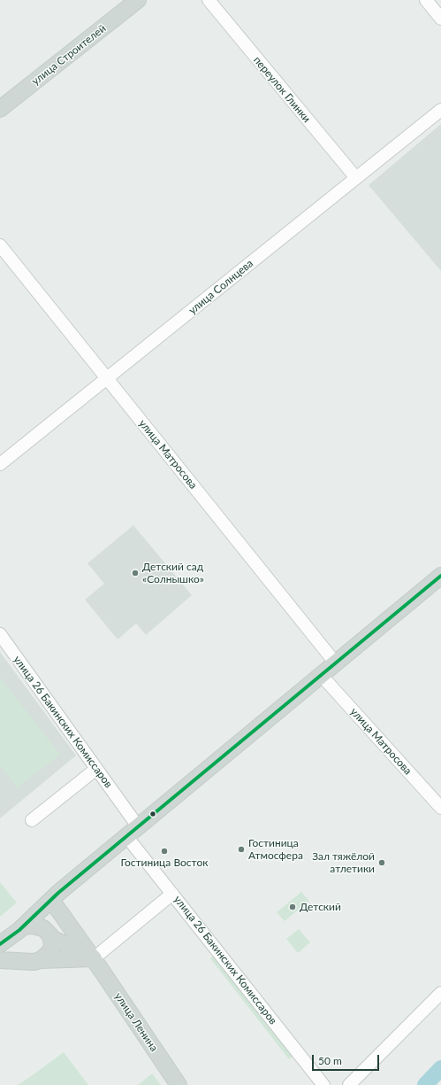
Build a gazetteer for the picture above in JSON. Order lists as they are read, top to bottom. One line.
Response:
{"streets":{"main road":["улица Строителей","улица Ленина"],"street":["переулок Глинки","улица Солнцева","улица Матросова","улица 26 Бакинских Комиссаров"]},"crossings":[["переулок Глинки","улица Солнцева"],["улица Солнцева","улица Матросова"]],"places":["Детский сад «Солнышко»","Гостиница Атмосфера","Гостиница Восток","Зал тяжёлой атлетики","Детский"],"scale_bar":"50 m"}
